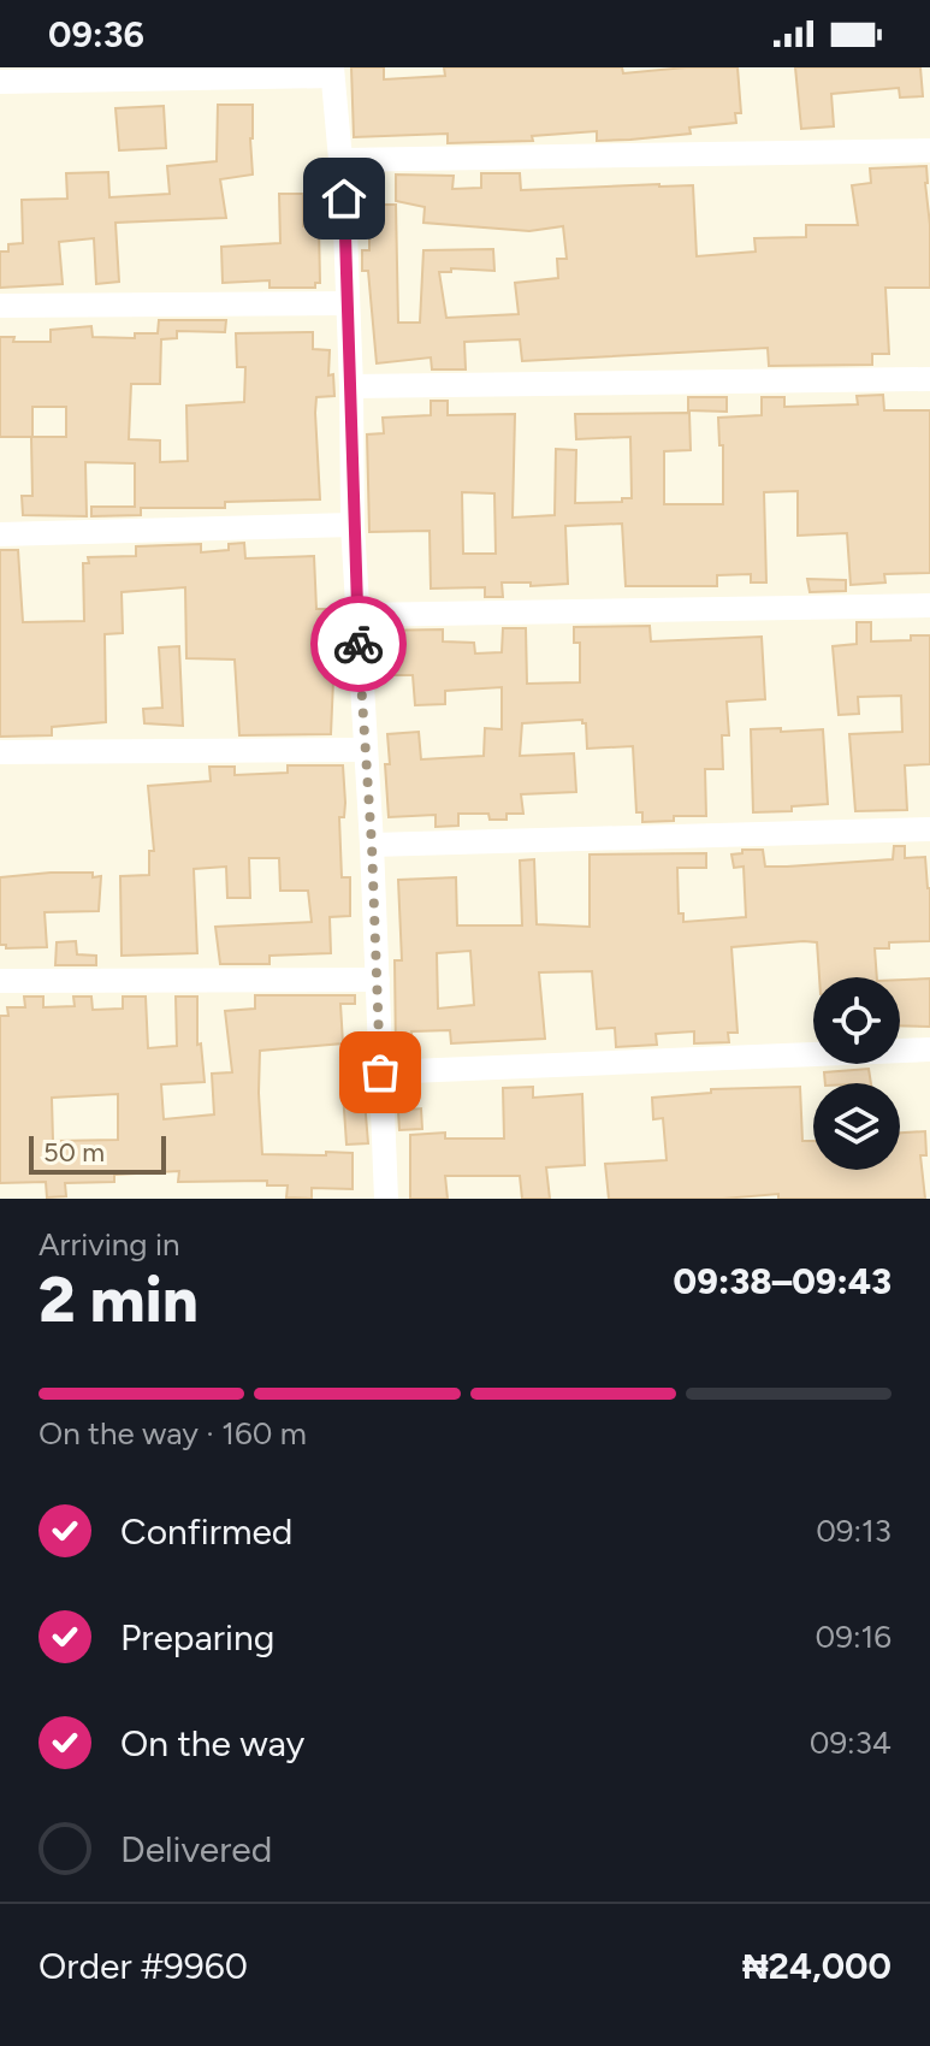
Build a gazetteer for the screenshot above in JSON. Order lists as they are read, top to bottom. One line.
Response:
{"scale_bar":"50 m","page":{"status":"09:36","scale":"50 m","heading":["2 min","Arriving in","09:38–09:43"],"panel":["Order #9960","₦24,000"],"bar":"On the way · 160 m","list":[["Confirmed","09:13"],["Preparing","09:16"],["On the way","09:34"],"Delivered"]}}
